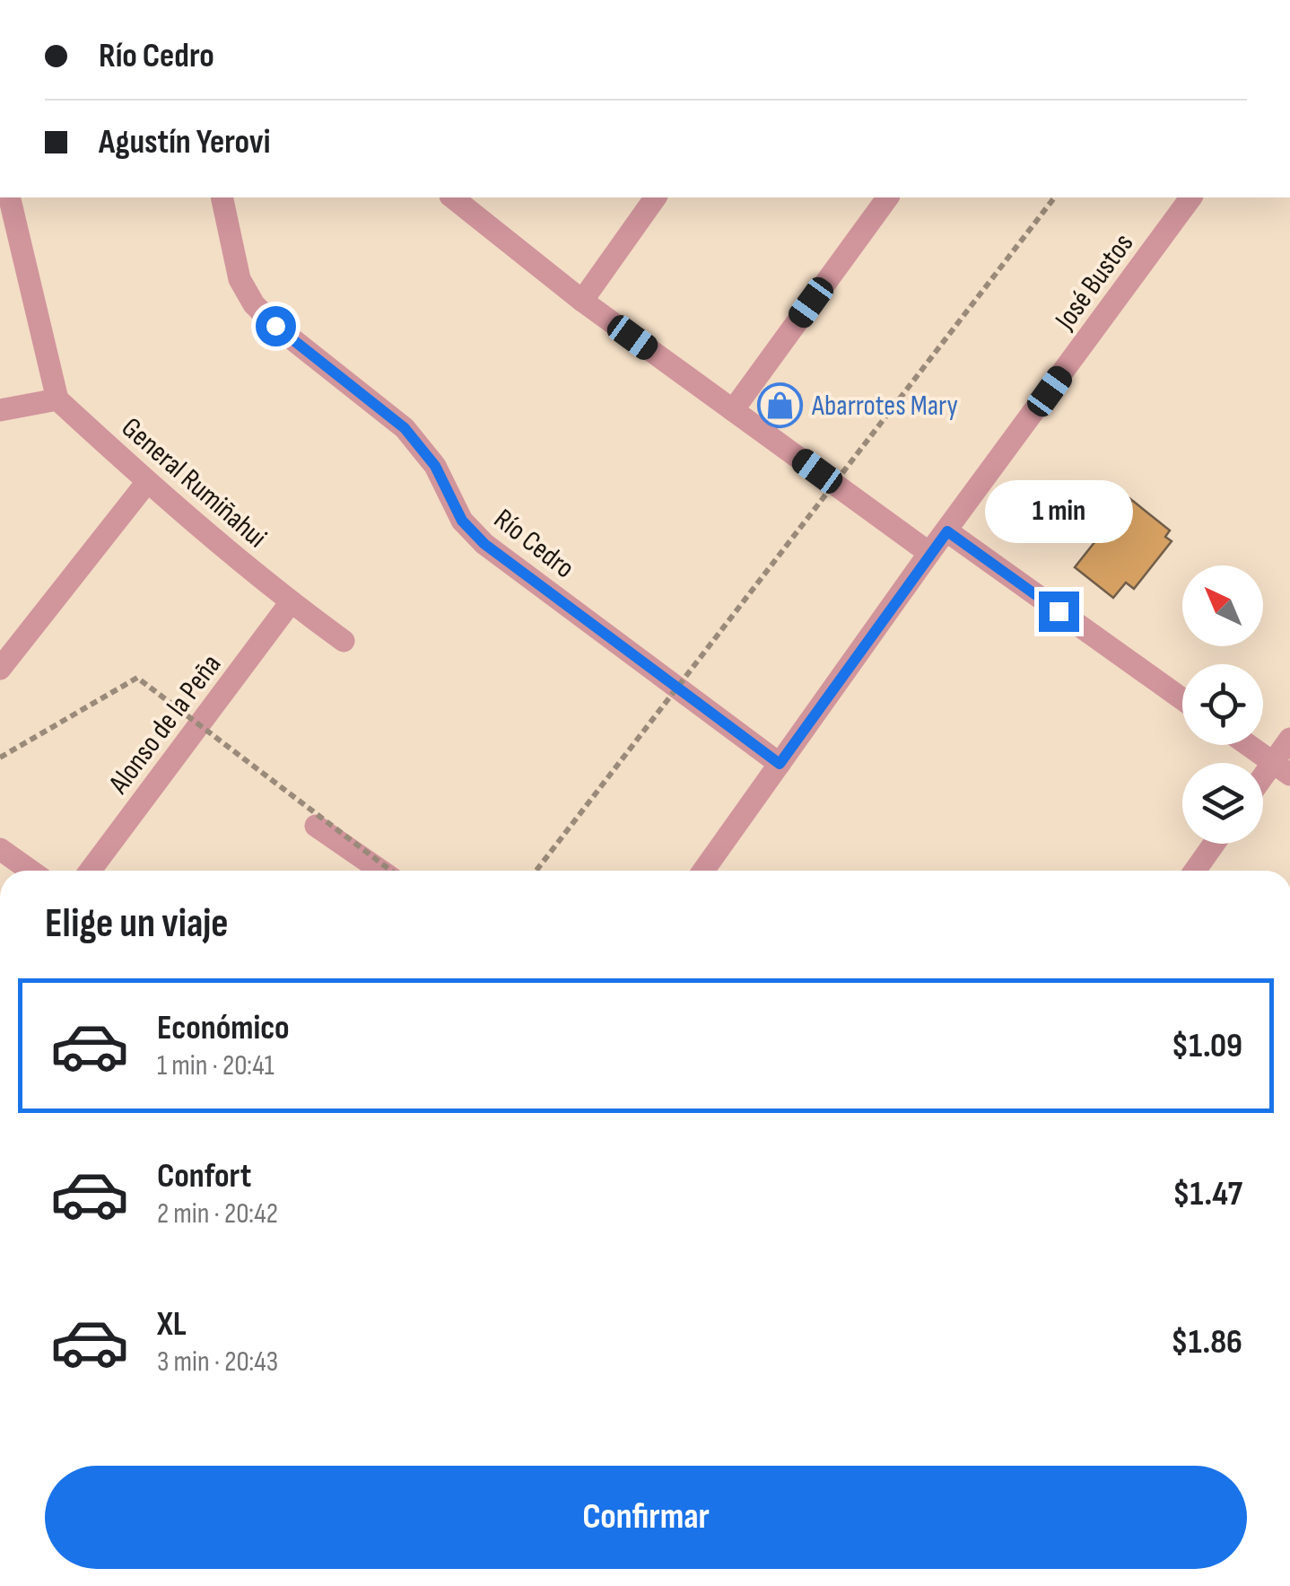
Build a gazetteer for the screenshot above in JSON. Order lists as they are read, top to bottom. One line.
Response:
{"streets":{"street":["José Bustos","General Rumiñahui","Río Cedro","Alonso de la Peña"]},"crossings":[["General Rumiñahui","Alonso de la Peña"]],"places":{"shop":["Abarrotes Mary"]},"north":"top left","page":{"banner":["Río Cedro","Agustín Yerovi"],"bubble":"1 min","heading":"Elige un viaje","list":[{"name":"Económico","note":"1 min · 20:41","value":"$1.09"},{"name":"Confort","note":"2 min · 20:42","value":"$1.47"},{"name":"XL","note":"3 min · 20:43","value":"$1.86"}],"buttons":"Confirmar"}}
